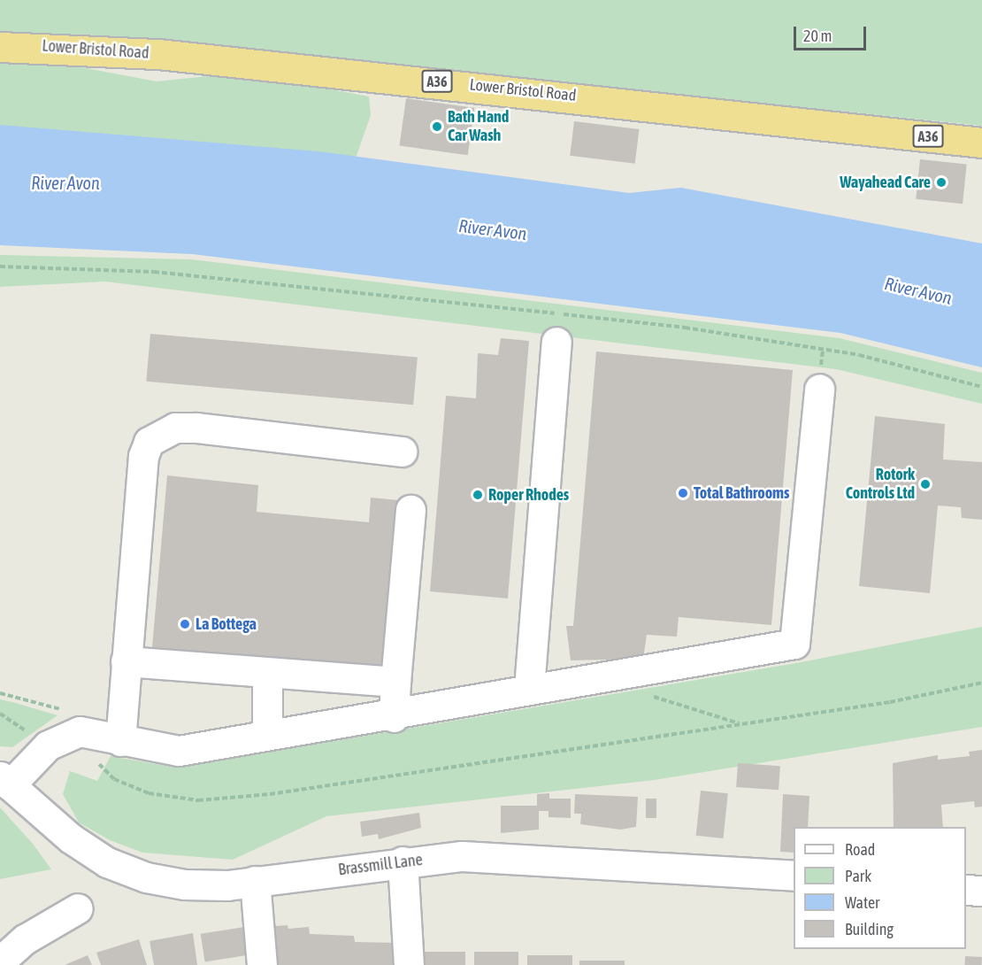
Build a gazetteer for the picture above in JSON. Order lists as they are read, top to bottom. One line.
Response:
{"streets":{"highway":["Lower Bristol Road","A36"],"street":["Brassmill Lane"]},"water":["River Avon"],"places":["Bath Hand Car Wash","Wayahead Care","Rotork Controls Ltd","Total Bathrooms","Roper Rhodes","La Bottega"],"legend":["Road","Park","Water","Building"],"scale_bar":"20 m"}
